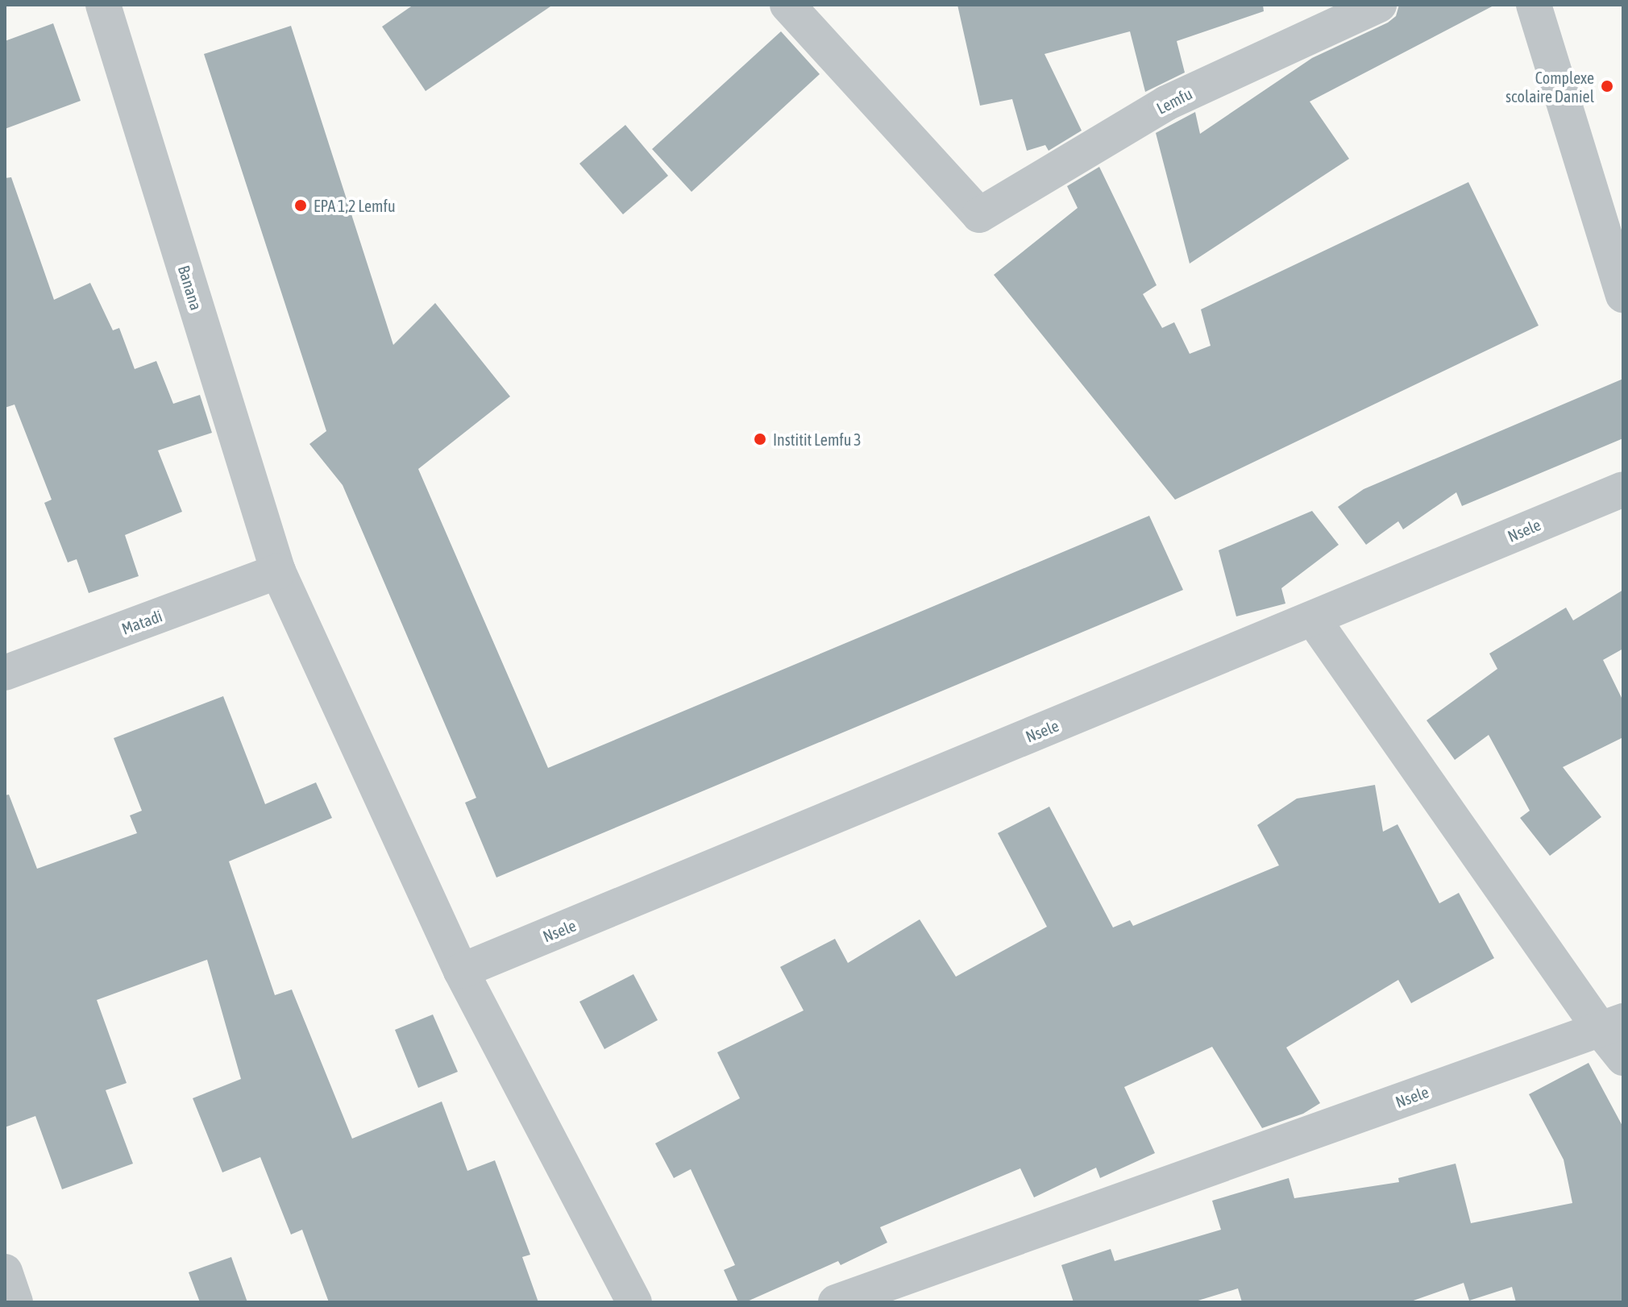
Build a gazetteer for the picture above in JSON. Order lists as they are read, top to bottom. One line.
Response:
{"streets":{"street":["Lemfu","Banana","Nsele","Matadi"]},"crossings":[["Banana","Nsele"],["Banana","Matadi"]],"places":["Complexe scolaire Daniel","EPA 1,2 Lemfu","Institit Lemfu 3"]}
